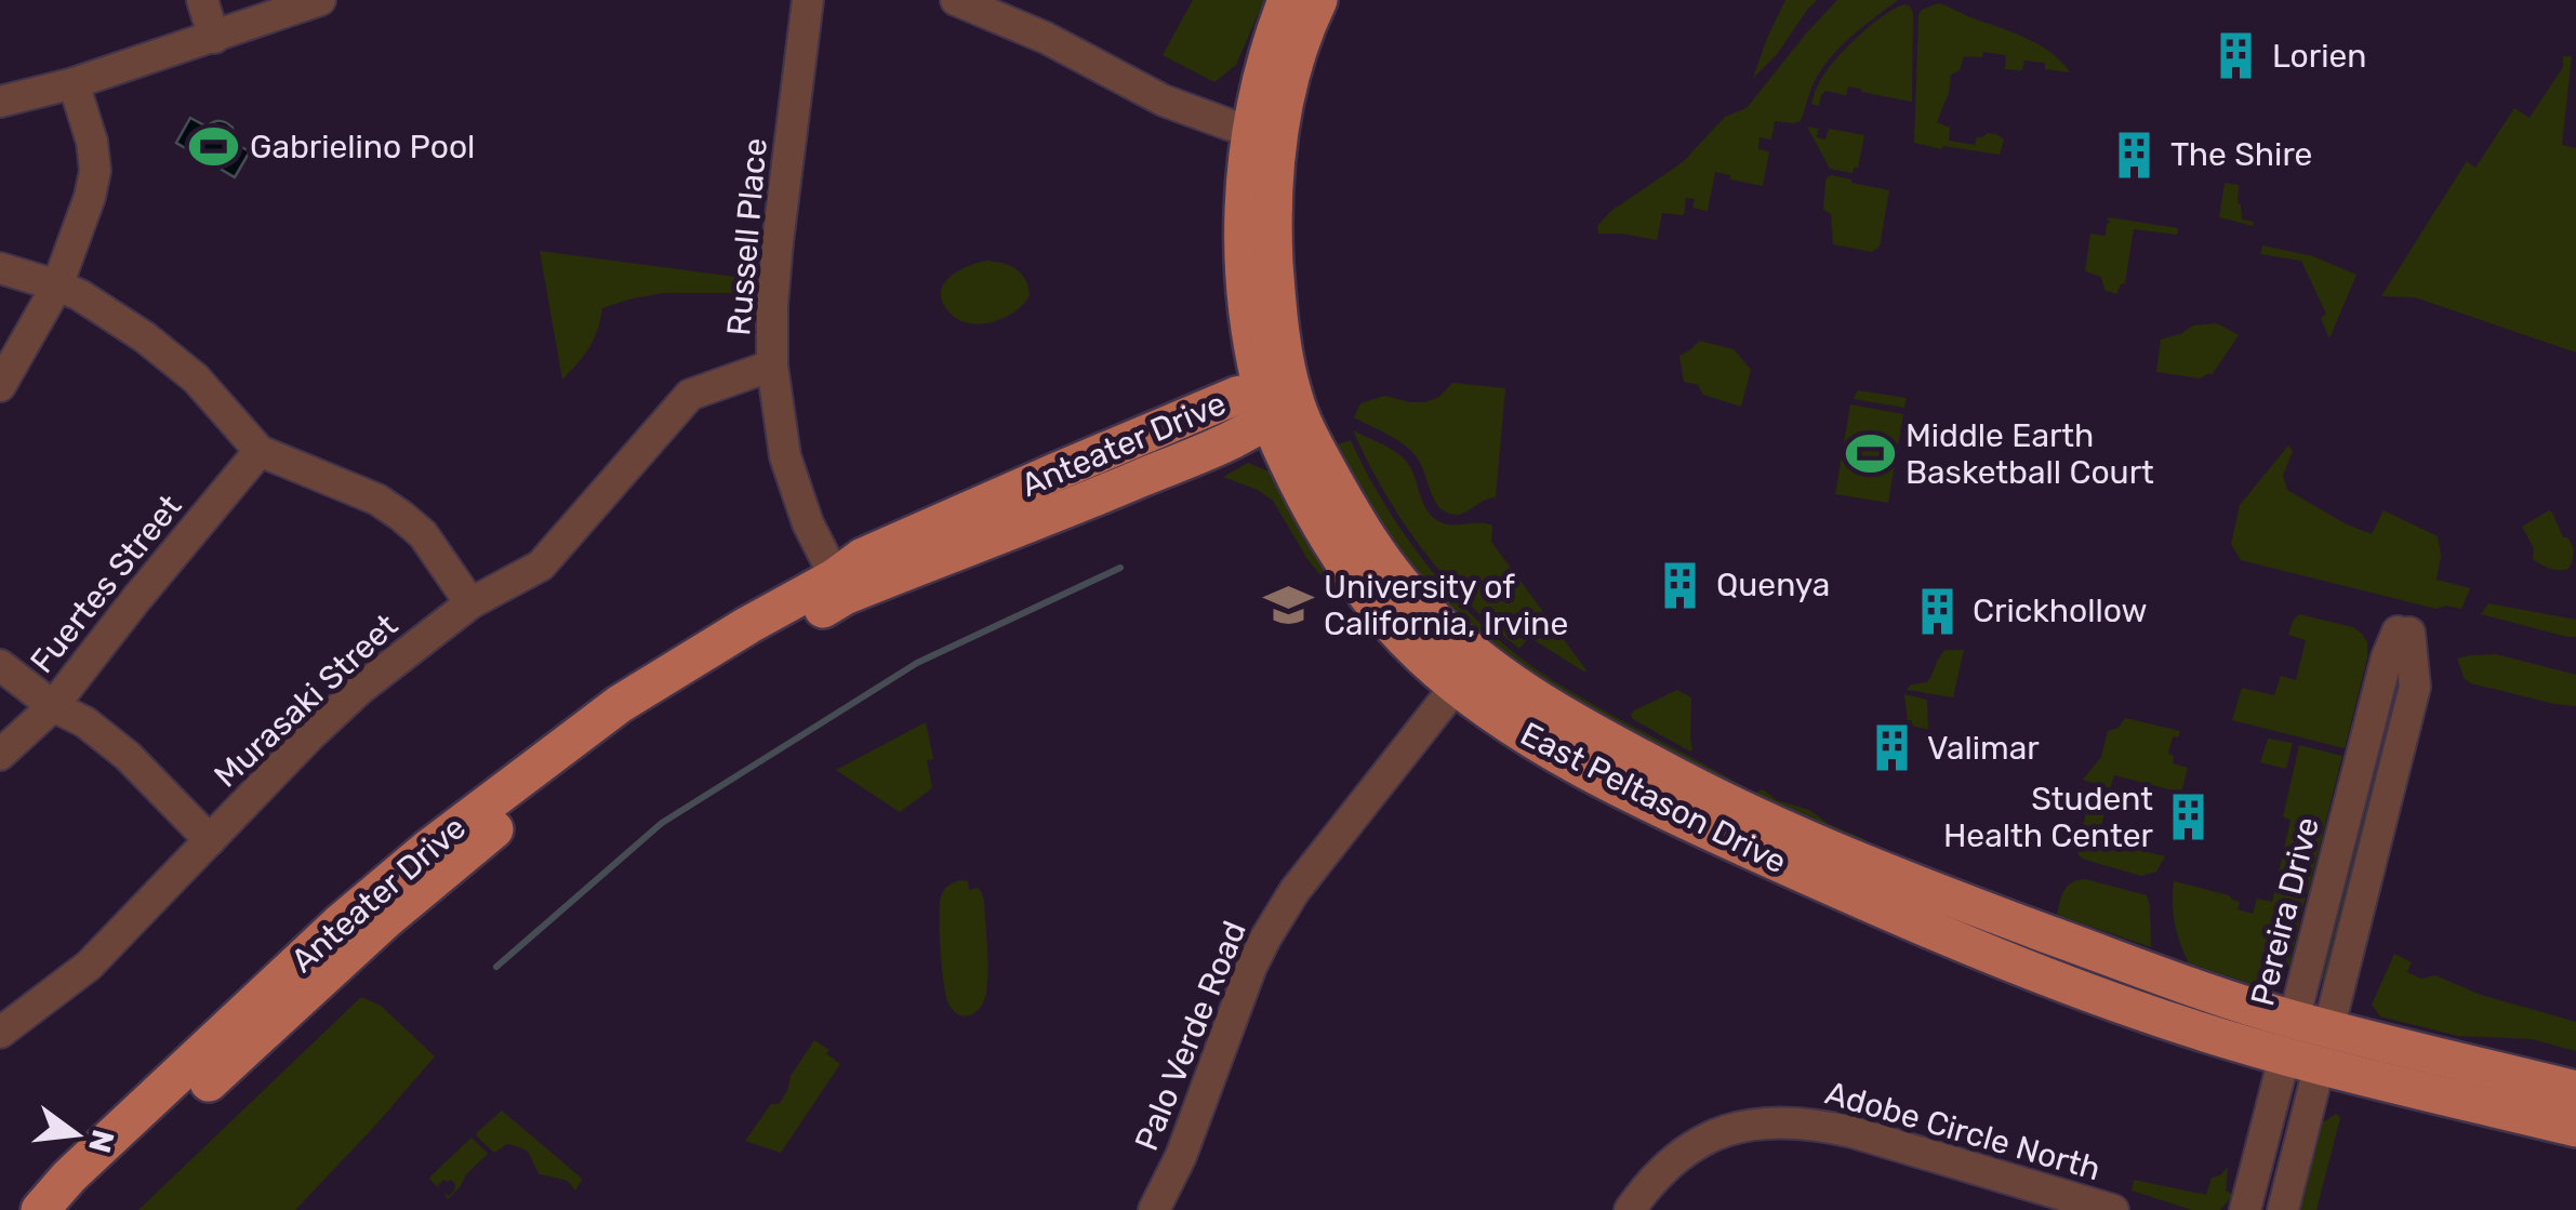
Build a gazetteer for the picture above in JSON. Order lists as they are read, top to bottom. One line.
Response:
{"streets":{"main road":["Anteater Drive","East Peltason Drive"],"street":["Russell Place","Fuertes Street","Murasaki Street","Pereira Drive","Palo Verde Road","Adobe Circle North"]},"crossings":[["Russell Place","Anteater Drive"],["Russell Place","Murasaki Street"],["Anteater Drive","East Peltason Drive"],["East Peltason Drive","Pereira Drive"],["East Peltason Drive","Palo Verde Road"]],"places":{"building":["Lorien","The Shire","Quenya","Crickhollow","Valimar","Student Health Center"],"sports":["Gabrielino Pool","Middle Earth Basketball Court"],"school or university":["University of California, Irvine"]},"north":"right"}
